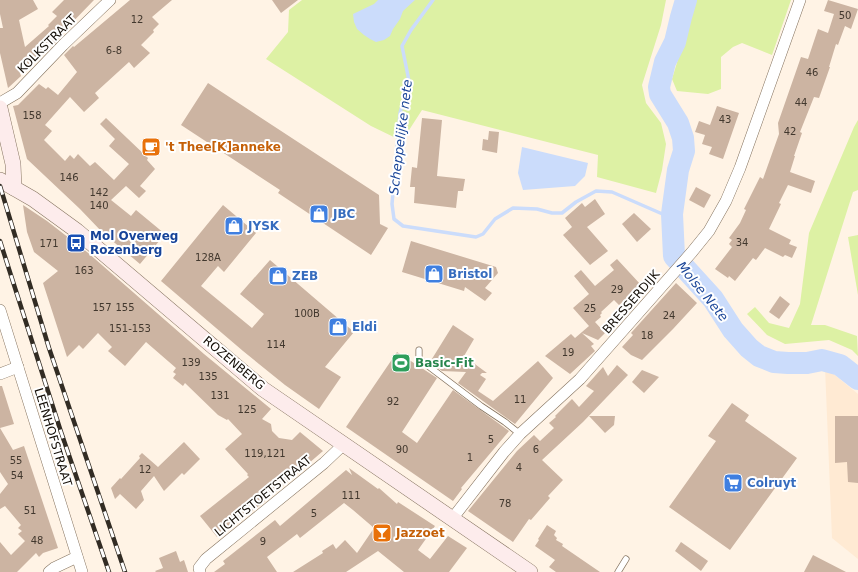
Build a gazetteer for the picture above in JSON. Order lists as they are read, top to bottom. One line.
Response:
{"streets":{"main road":["ROZENBERG"],"street":["KOLKSTRAAT","BRESSERDIJK","LEENHOFSTRAAT","LICHTSTOETSTRAAT"]},"crossings":[["BRESSERDIJK","ROZENBERG"],["ROZENBERG","LICHTSTOETSTRAAT"]],"water":["Scheppelijke nete","Molse Nete"],"places":{"cafe":["'t Thee[K]anneke"],"shop":["JBC","JYSK","Bristol","ZEB","Eldi"],"bus stop":["Mol Overweg Rozenberg"],"sports":["Basic-Fit"],"supermarket":["Colruyt"],"bar":["Jazzoet"]},"house_numbers":["50","12","6-8","46","44","158","43","42","146","142","140","34","171","128A","163","29","157","155","25","100B","24","151-153","18","114","19","139","135","131","11","92","125","5","90","6","119,121","1","55","4","12","54","111","78","51","5","48","9"]}
